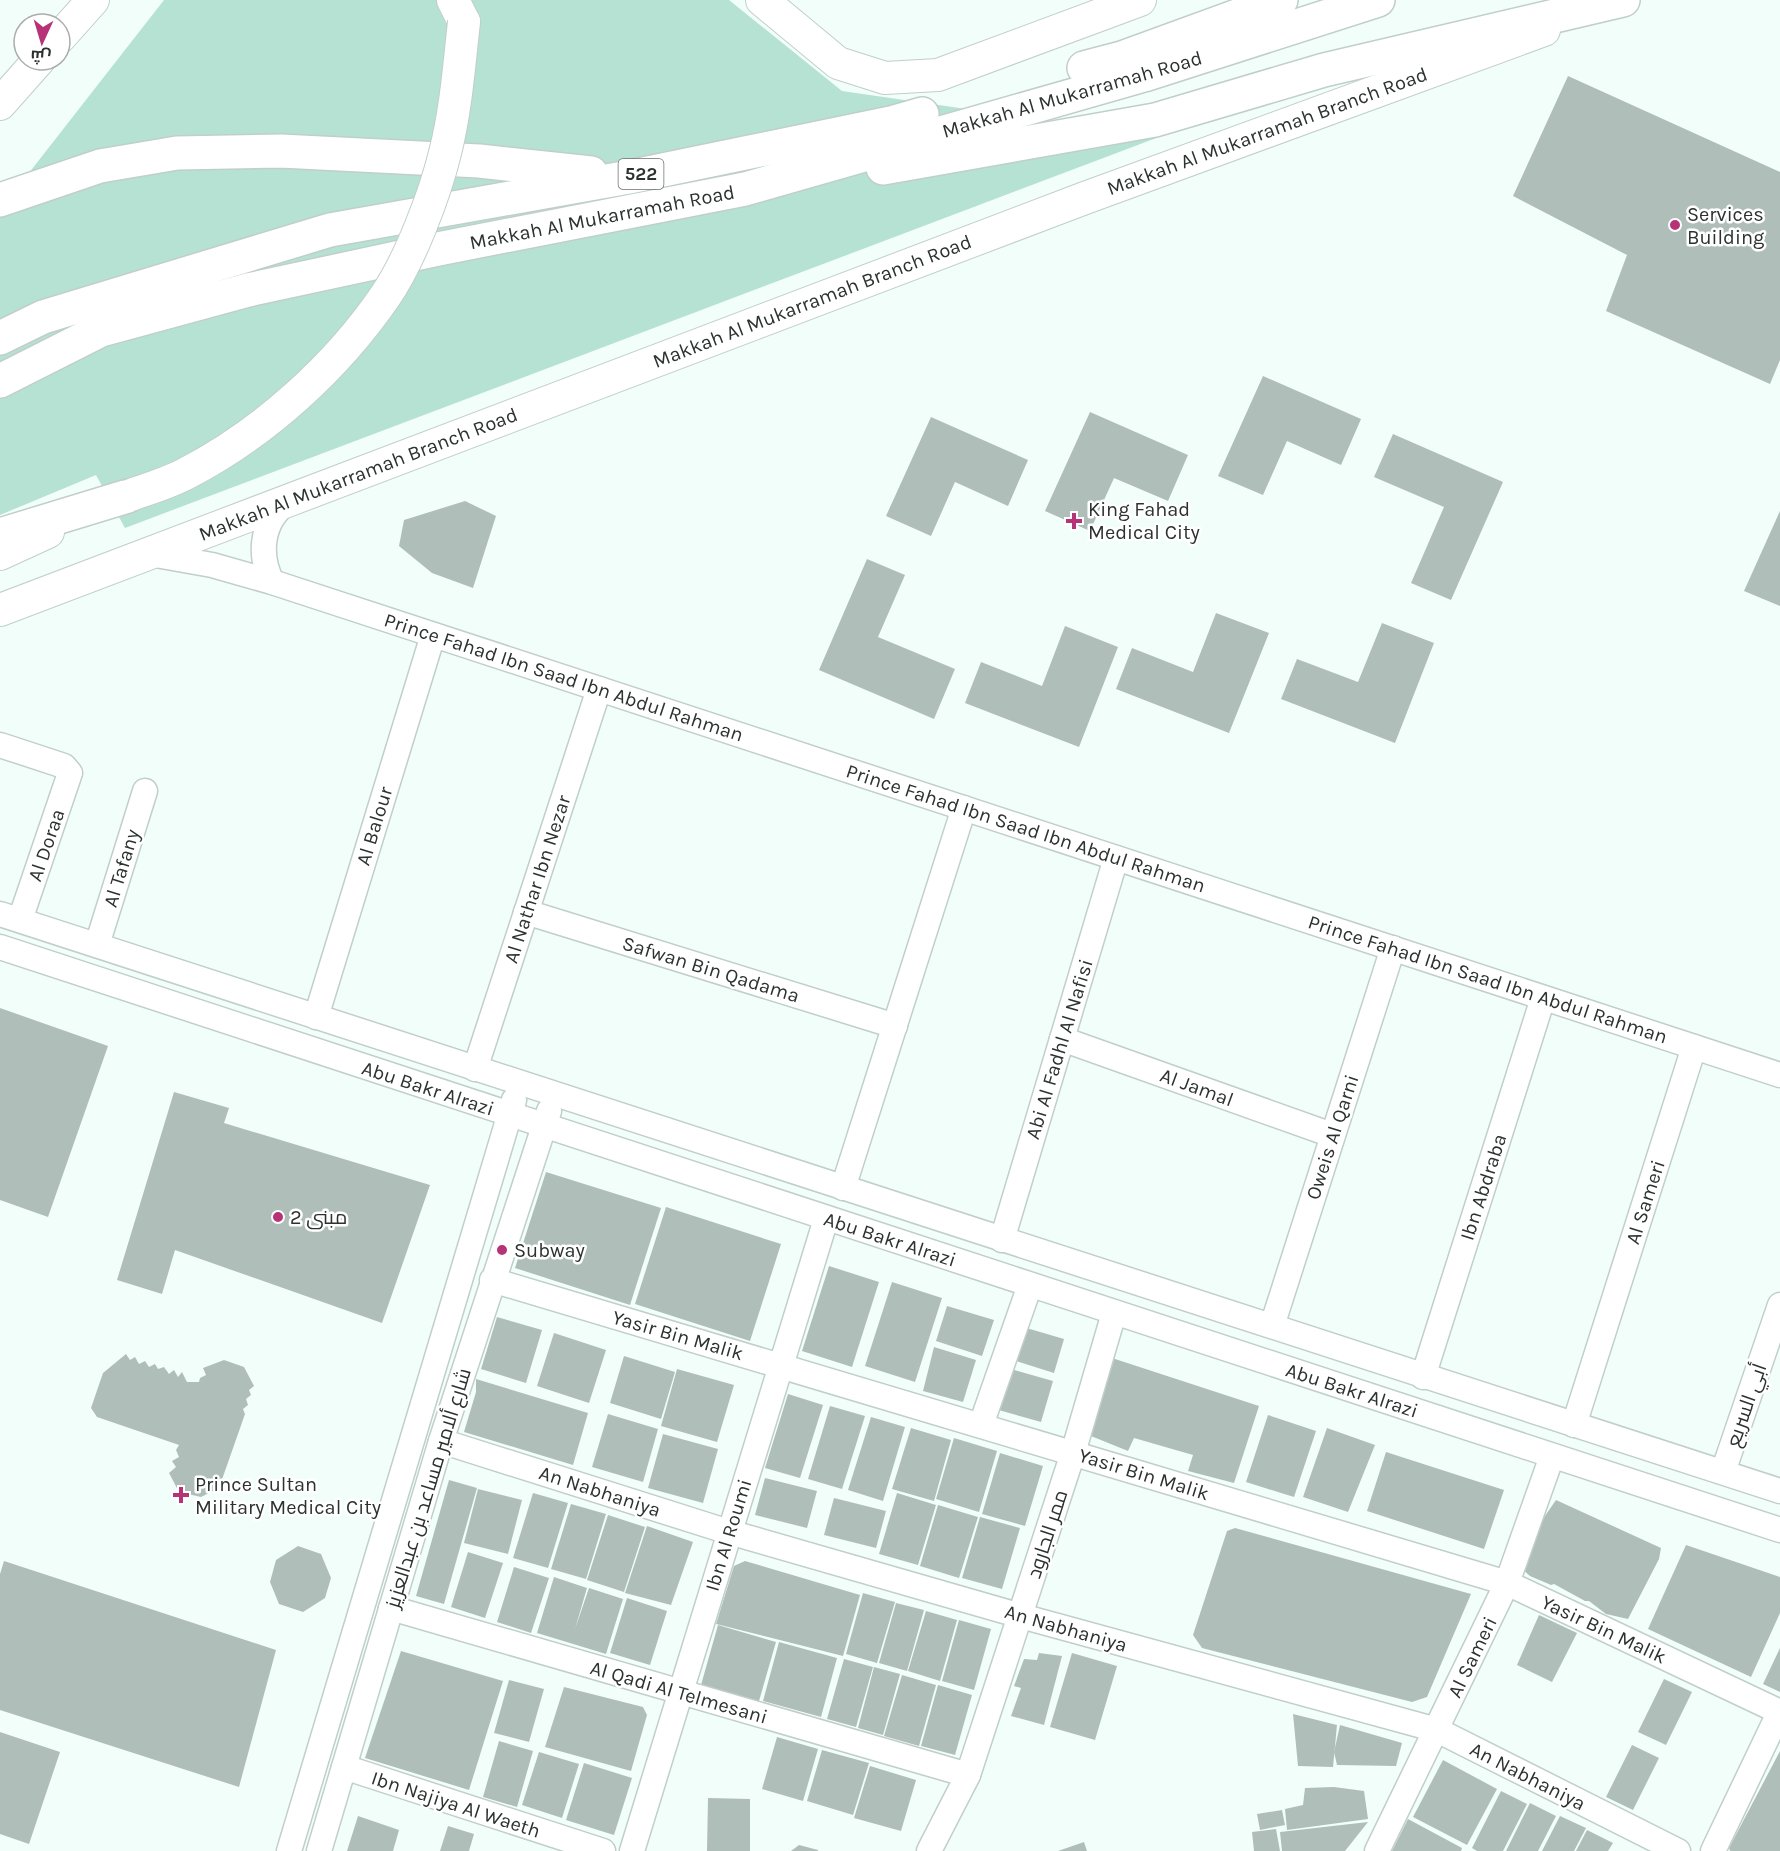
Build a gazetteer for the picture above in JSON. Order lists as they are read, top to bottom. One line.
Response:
{"streets":{"highway":["Makkah Al Mukarramah Road","522"],"main road":["Makkah Al Mukarramah Branch Road"],"street":["Prince Fahad Ibn Saad Ibn Abdul Rahman","Al Balour","Al Doraa","Al Tafany","Al Nathar Ibn Nezar","Safwan Bin Qadama","Abi Al Fadhl Al Nafisi","Al Jamal","Abu Bakr Alrazi","Oweis Al Qarni","Ibn Abdraba","Al Sameri","Yasir Bin Malik","أبي السريع","شارع ألامير مساعد بن عبدالعزيز","An Nabhaniya","ممر الجارود","Ibn Al Roumi","Al Qadi Al Telmesani","Ibn Najiya Al Waeth"]},"crossings":[["Makkah Al Mukarramah Branch Road","Prince Fahad Ibn Saad Ibn Abdul Rahman"],["Prince Fahad Ibn Saad Ibn Abdul Rahman","Al Balour"],["Prince Fahad Ibn Saad Ibn Abdul Rahman","Al Nathar Ibn Nezar"],["Prince Fahad Ibn Saad Ibn Abdul Rahman","Abi Al Fadhl Al Nafisi"],["Prince Fahad Ibn Saad Ibn Abdul Rahman","Oweis Al Qarni"],["Prince Fahad Ibn Saad Ibn Abdul Rahman","Ibn Abdraba"],["Prince Fahad Ibn Saad Ibn Abdul Rahman","Al Sameri"],["Al Balour","Abu Bakr Alrazi"],["Al Doraa","Abu Bakr Alrazi"],["Al Tafany","Abu Bakr Alrazi"],["Al Nathar Ibn Nezar","Safwan Bin Qadama"],["Al Nathar Ibn Nezar","Abu Bakr Alrazi"],["Abi Al Fadhl Al Nafisi","Al Jamal"],["Abi Al Fadhl Al Nafisi","Abu Bakr Alrazi"],["Al Jamal","Oweis Al Qarni"],["Abu Bakr Alrazi","Oweis Al Qarni"],["Abu Bakr Alrazi","Ibn Abdraba"],["Abu Bakr Alrazi","Al Sameri"],["Abu Bakr Alrazi","أبي السريع"],["Abu Bakr Alrazi","شارع ألامير مساعد بن عبدالعزيز"],["Abu Bakr Alrazi","ممر الجارود"],["Abu Bakr Alrazi","Ibn Al Roumi"],["Al Sameri","Yasir Bin Malik"],["Al Sameri","An Nabhaniya"],["Yasir Bin Malik","شارع ألامير مساعد بن عبدالعزيز"],["Yasir Bin Malik","ممر الجارود"],["Yasir Bin Malik","Ibn Al Roumi"],["شارع ألامير مساعد بن عبدالعزيز","An Nabhaniya"],["شارع ألامير مساعد بن عبدالعزيز","Al Qadi Al Telmesani"],["شارع ألامير مساعد بن عبدالعزيز","Ibn Najiya Al Waeth"],["An Nabhaniya","ممر الجارود"],["An Nabhaniya","Ibn Al Roumi"],["ممر الجارود","Al Qadi Al Telmesani"],["Ibn Al Roumi","Al Qadi Al Telmesani"]],"places":{"other":["Services Building","مبنى 2","Subway"],"health":["King Fahad Medical City","Prince Sultan Military Medical City"]},"north":"bottom"}
